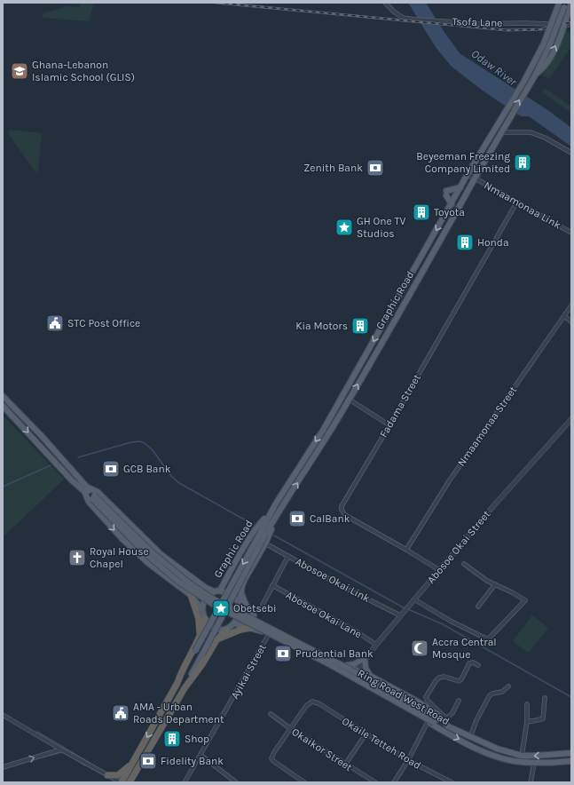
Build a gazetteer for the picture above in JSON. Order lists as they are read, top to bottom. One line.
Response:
{"streets":{"main road":["Graphic Road","Ring Road West Road"],"street":["Tsofa Lane","Nmaamonaa Link","Fadama Street","Nmaamonaa Street","Abosoe Okai Street","Abosoe Okai Link","Abosoe Okai Lane","Ayikai Street","Okaile Tetteh Road","Okaikor Street"]},"crossings":[["Nmaamonaa Link","Graphic Road"],["Nmaamonaa Link","Fadama Street"],["Graphic Road","Abosoe Okai Link"],["Graphic Road","Ring Road West Road"],["Fadama Street","Nmaamonaa Street"],["Fadama Street","Abosoe Okai Street"],["Abosoe Okai Street","Abosoe Okai Link"],["Abosoe Okai Street","Abosoe Okai Lane"],["Abosoe Okai Street","Ring Road West Road"],["Ayikai Street","Ring Road West Road"],["Okaile Tetteh Road","Okaikor Street"]],"water":["Odaw River"],"places":{"school or university":["Ghana-Lebanon Islamic School (GLIS)"],"building":["Beyeeman Freezing Company Limited","Toyota","Honda","Kia Motors","Shop"],"bank":["Zenith Bank","GCB Bank","CalBank","Prudential Bank","Fidelity Bank"],"place":["GH One TV Studios","Obetsebi"],"public building":["STC Post Office","AMA - Urban Roads Department"],"church":["Royal House Chapel"],"mosque":["Accra Central Mosque"]}}
